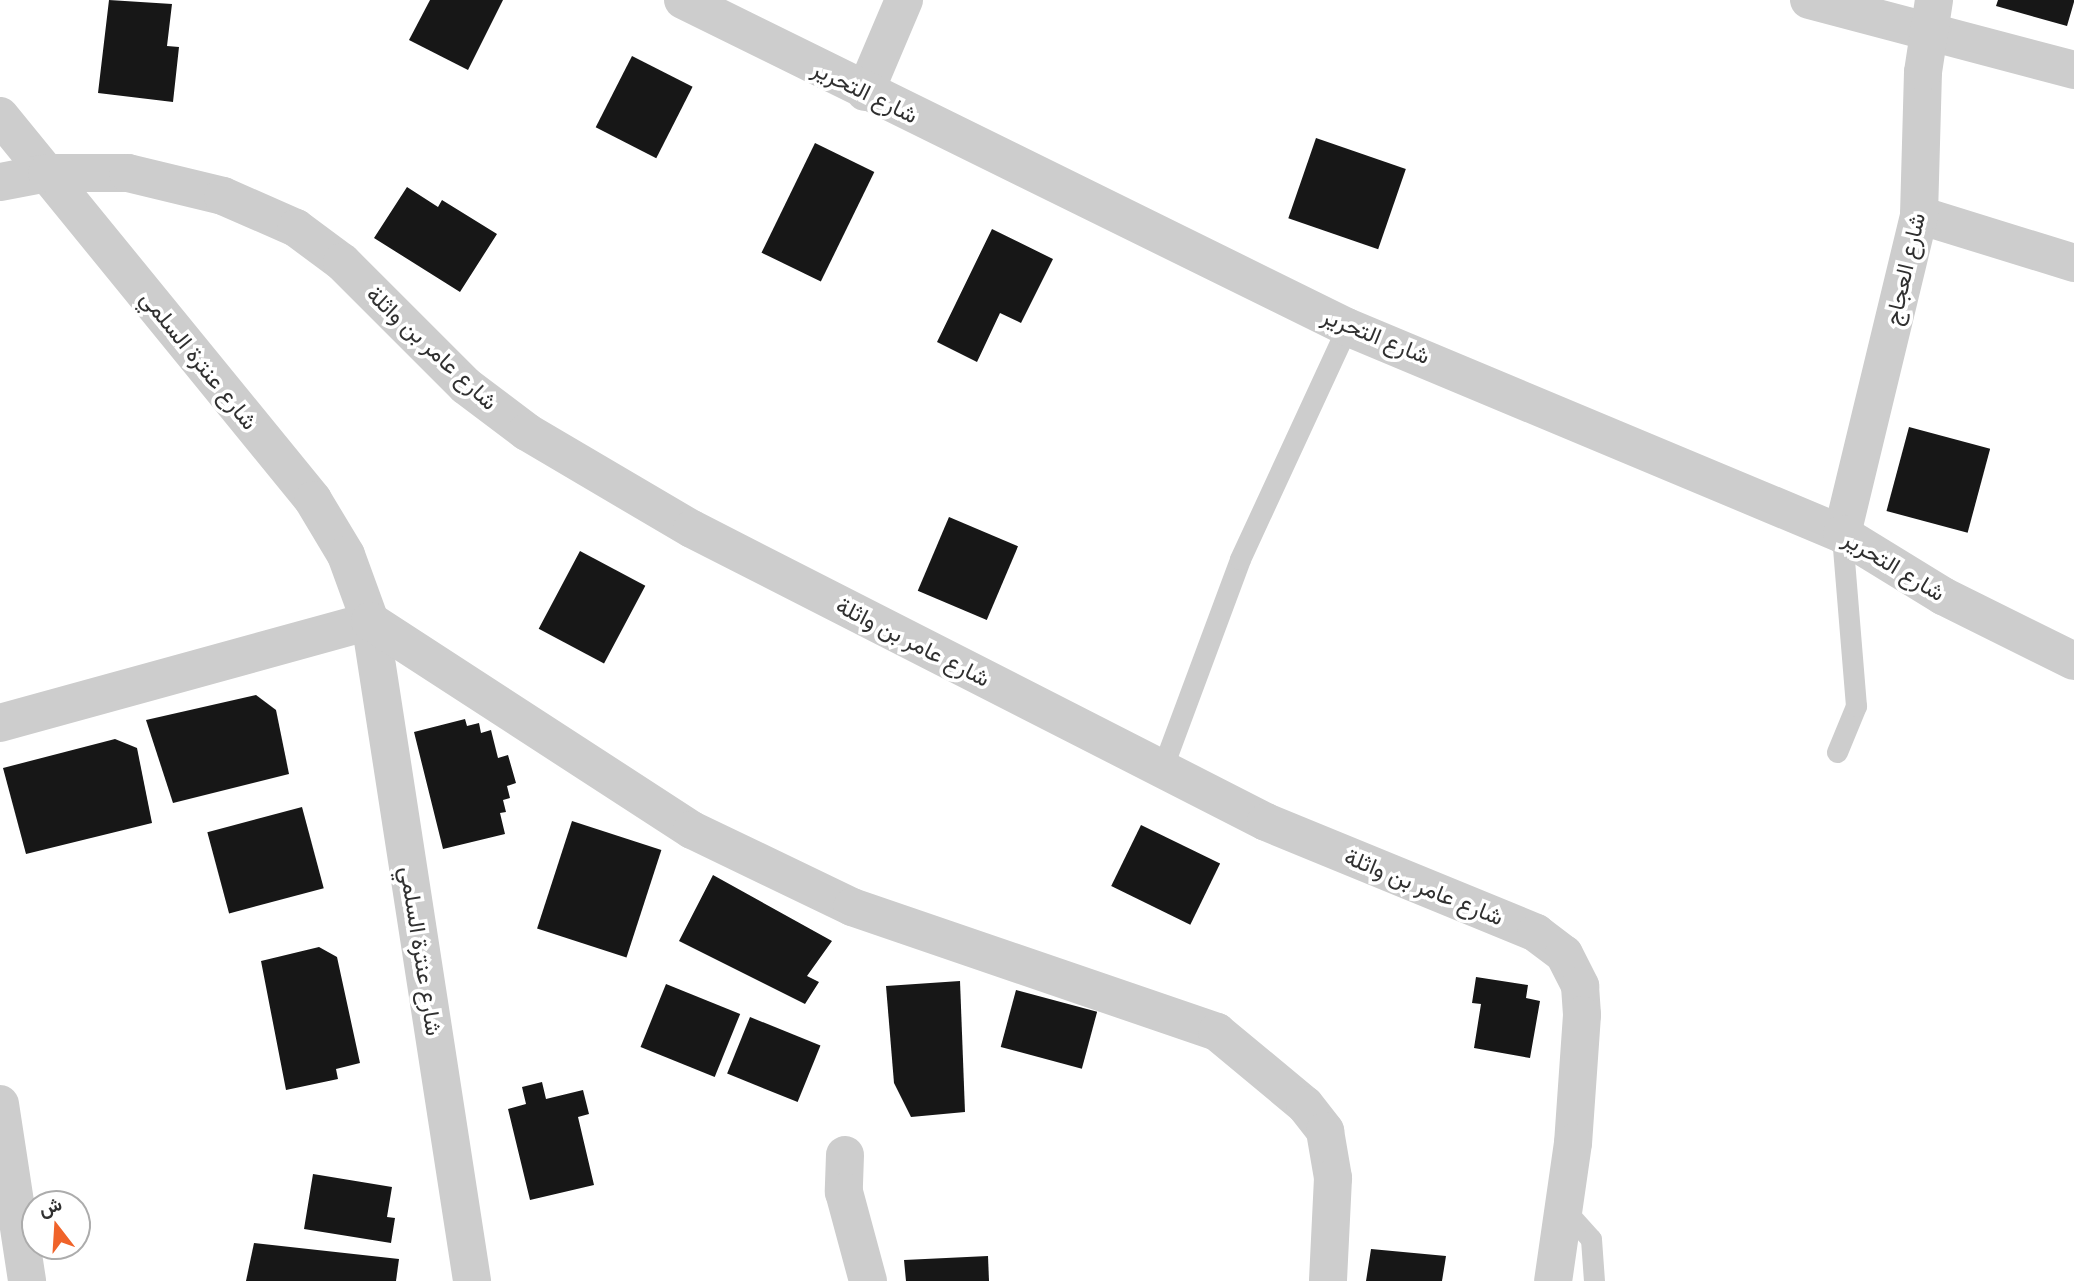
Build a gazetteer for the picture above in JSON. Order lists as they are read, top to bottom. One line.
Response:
{"streets":{"street":["شارع التحرير","شارع العجاج","شارع عامر بن واثلة","شارع عنترة السلمي"]},"crossings":[["شارع التحرير","شارع العجاج"],["شارع عامر بن واثلة","شارع عنترة السلمي"]],"north":"top"}
